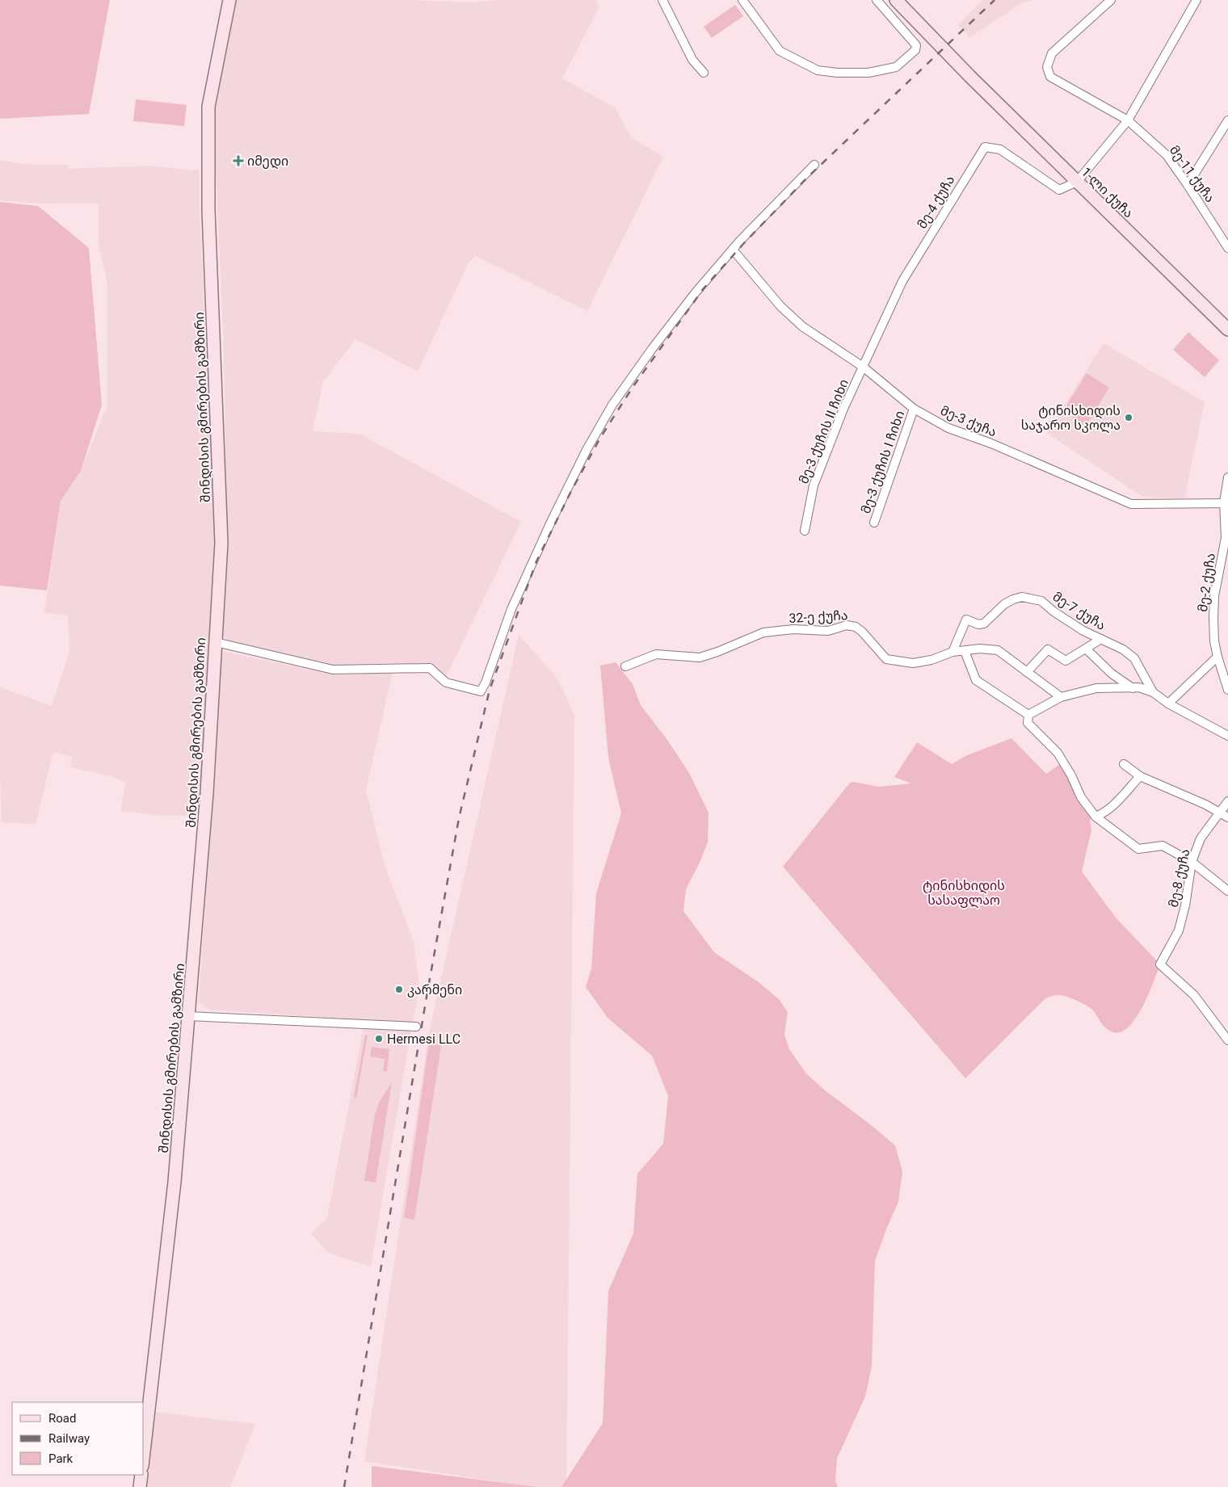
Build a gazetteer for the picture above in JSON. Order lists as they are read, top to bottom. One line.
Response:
{"streets":{"main road":["1-ლი ქუჩა","შინდისის გმირების გამზირი"],"street":["მე-11 ქუჩა","მე-4 ქუჩა","მე-3 ქუჩა","მე-3 ქუჩის II ჩიხი","მე-3 ქუჩის I ჩიხი","მე-2 ქუჩა","მე-7 ქუჩა","32-ე ქუჩა","მე-8 ქუჩა"]},"crossings":[["1-ლი ქუჩა","მე-4 ქუჩა"],["მე-4 ქუჩა","მე-3 ქუჩა"],["მე-4 ქუჩა","მე-3 ქუჩის II ჩიხი"],["მე-3 ქუჩა","მე-3 ქუჩის II ჩიხი"],["მე-3 ქუჩა","მე-3 ქუჩის I ჩიხი"],["მე-3 ქუჩა","მე-2 ქუჩა"],["მე-7 ქუჩა","32-ე ქუჩა"]],"parks":["ტინისხიდის სასაფლაო"],"places":{"health":["იმედი"],"other":["ტინისხიდის საჯარო სკოლა","კარმენი","Hermesi LLC"]},"legend":["Road","Railway","Park"]}
